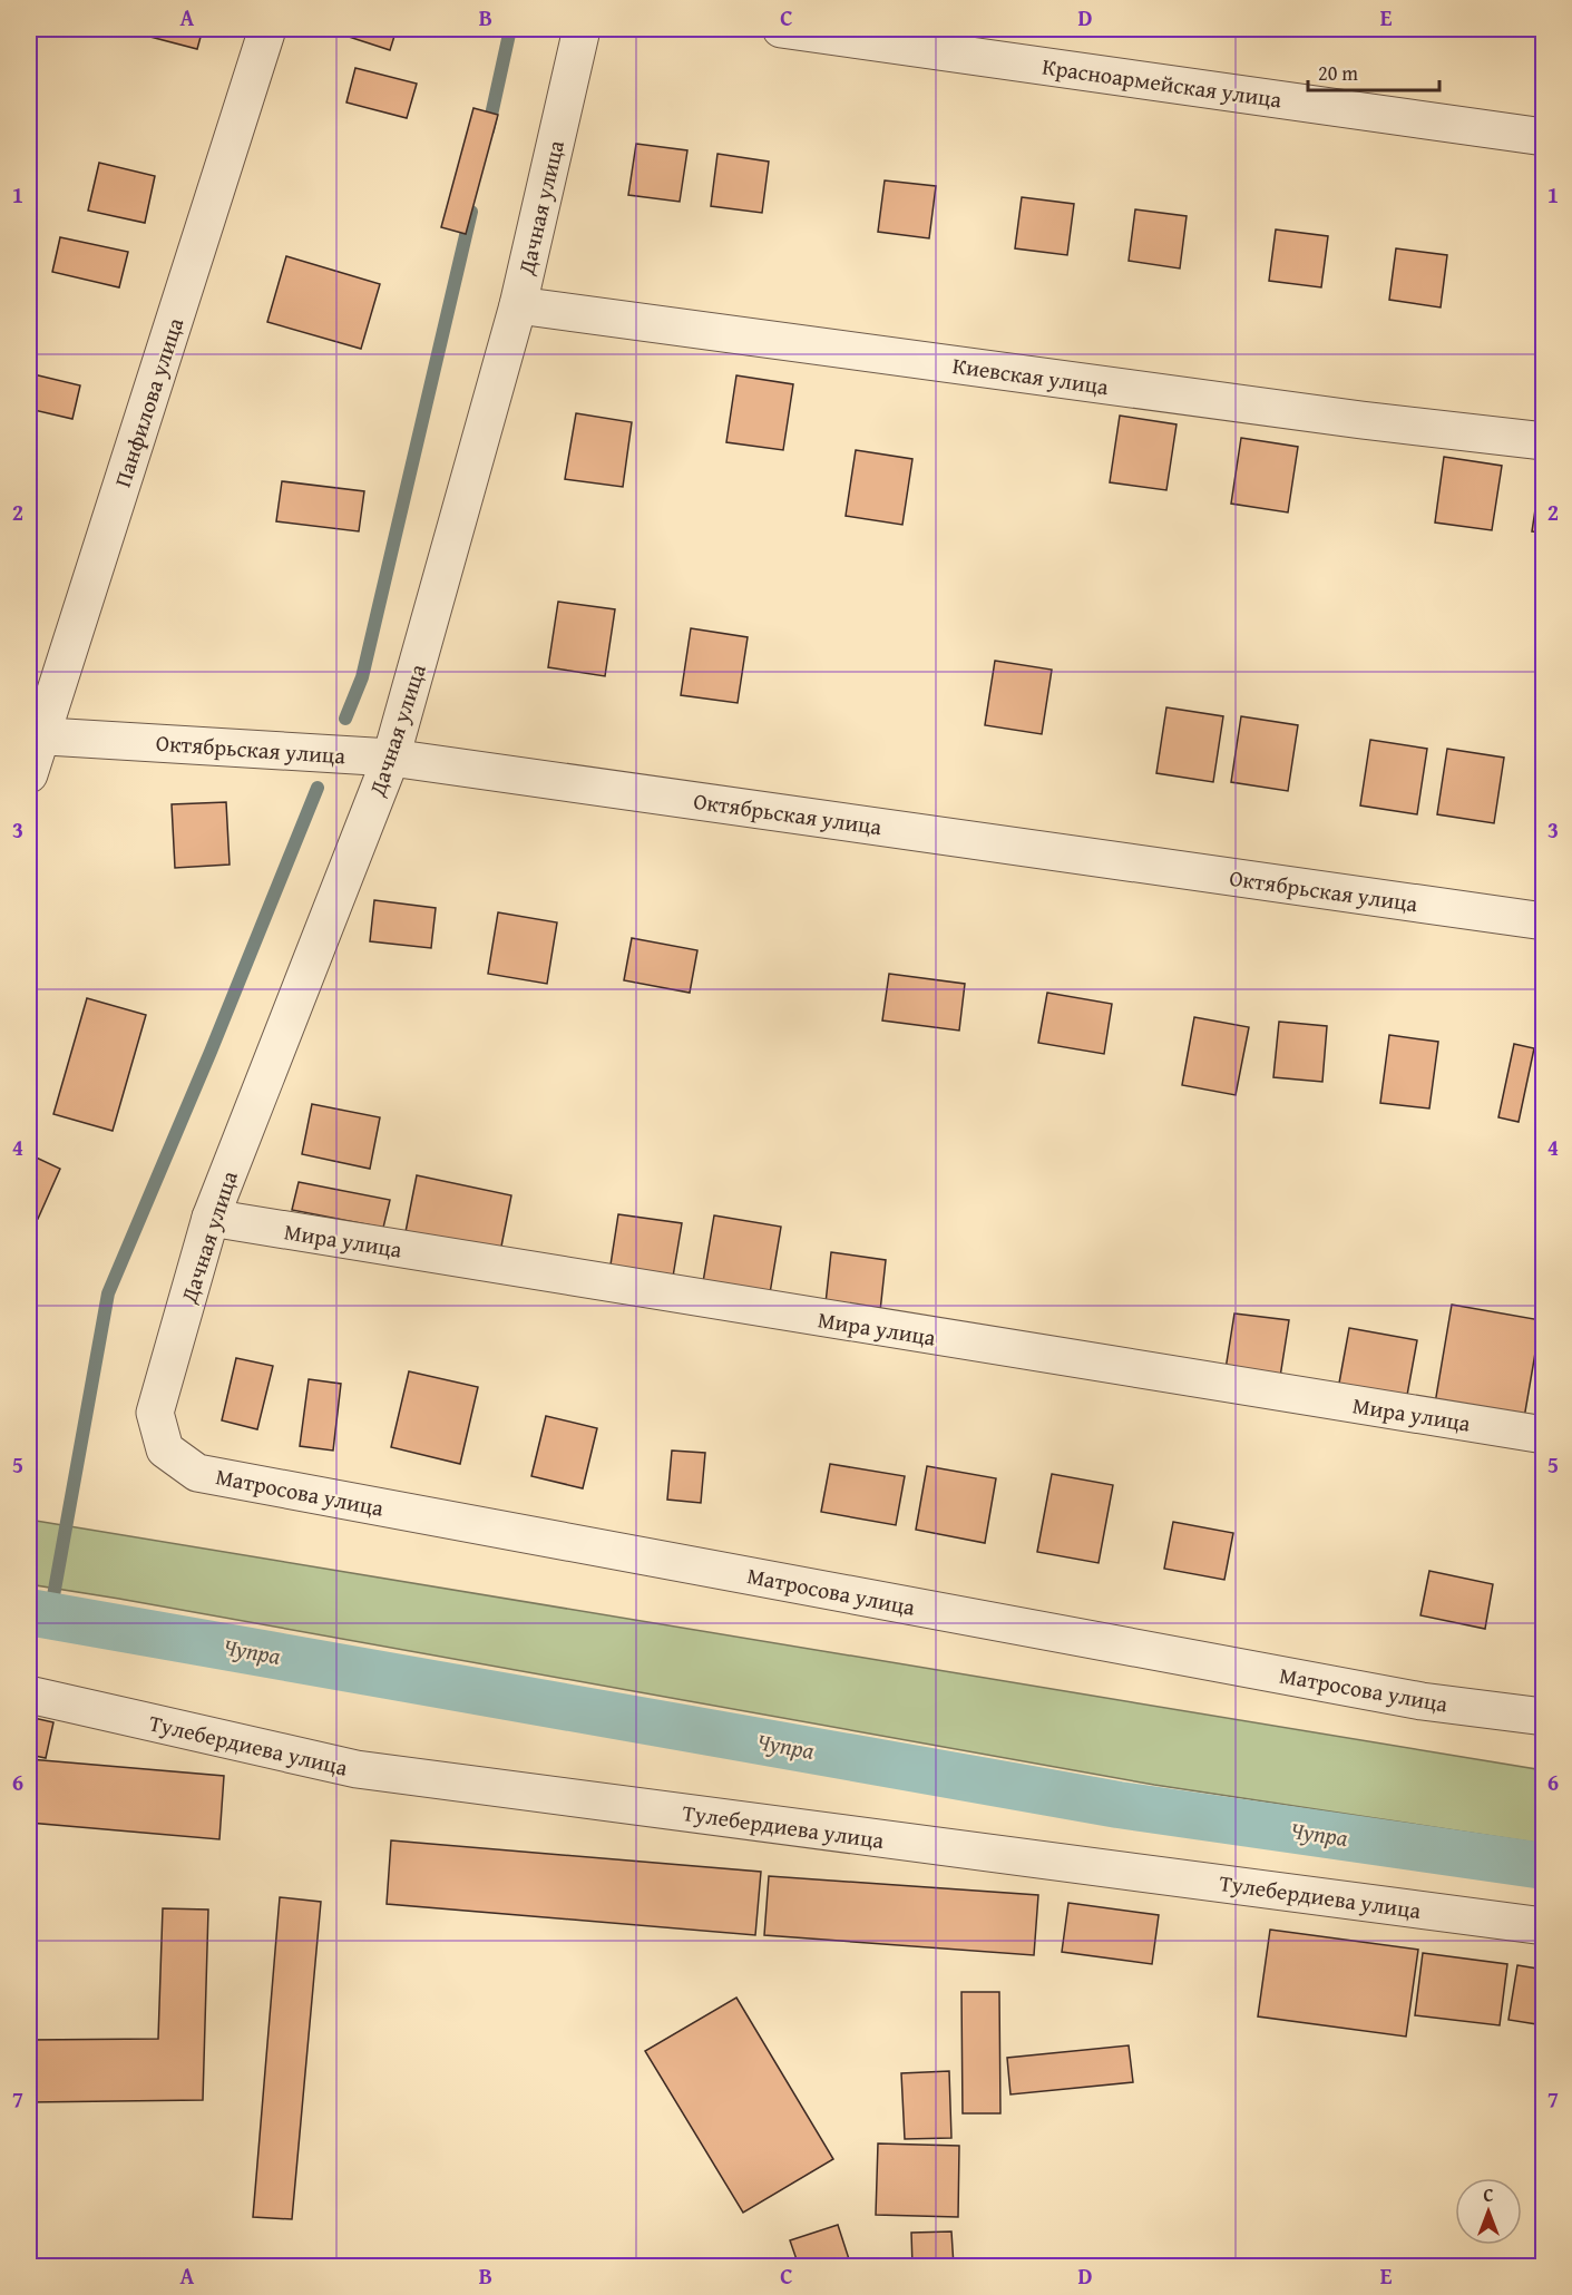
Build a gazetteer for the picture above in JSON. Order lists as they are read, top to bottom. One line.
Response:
{"streets":{"street":["Красноармейская улица","Дачная улица","Киевская улица","Панфилова улица","Октябрьская улица","Мира улица","Матросова улица","Тулебердиева улица"]},"crossings":[["Дачная улица","Киевская улица"],["Дачная улица","Октябрьская улица"],["Дачная улица","Мира улица"],["Дачная улица","Матросова улица"],["Панфилова улица","Октябрьская улица"]],"water":["Чупра"],"scale_bar":"20 m","north":"top","grid":{"columns":["A","B","C","D","E"],"rows":["1","2","3","4","5","6","7"]}}
